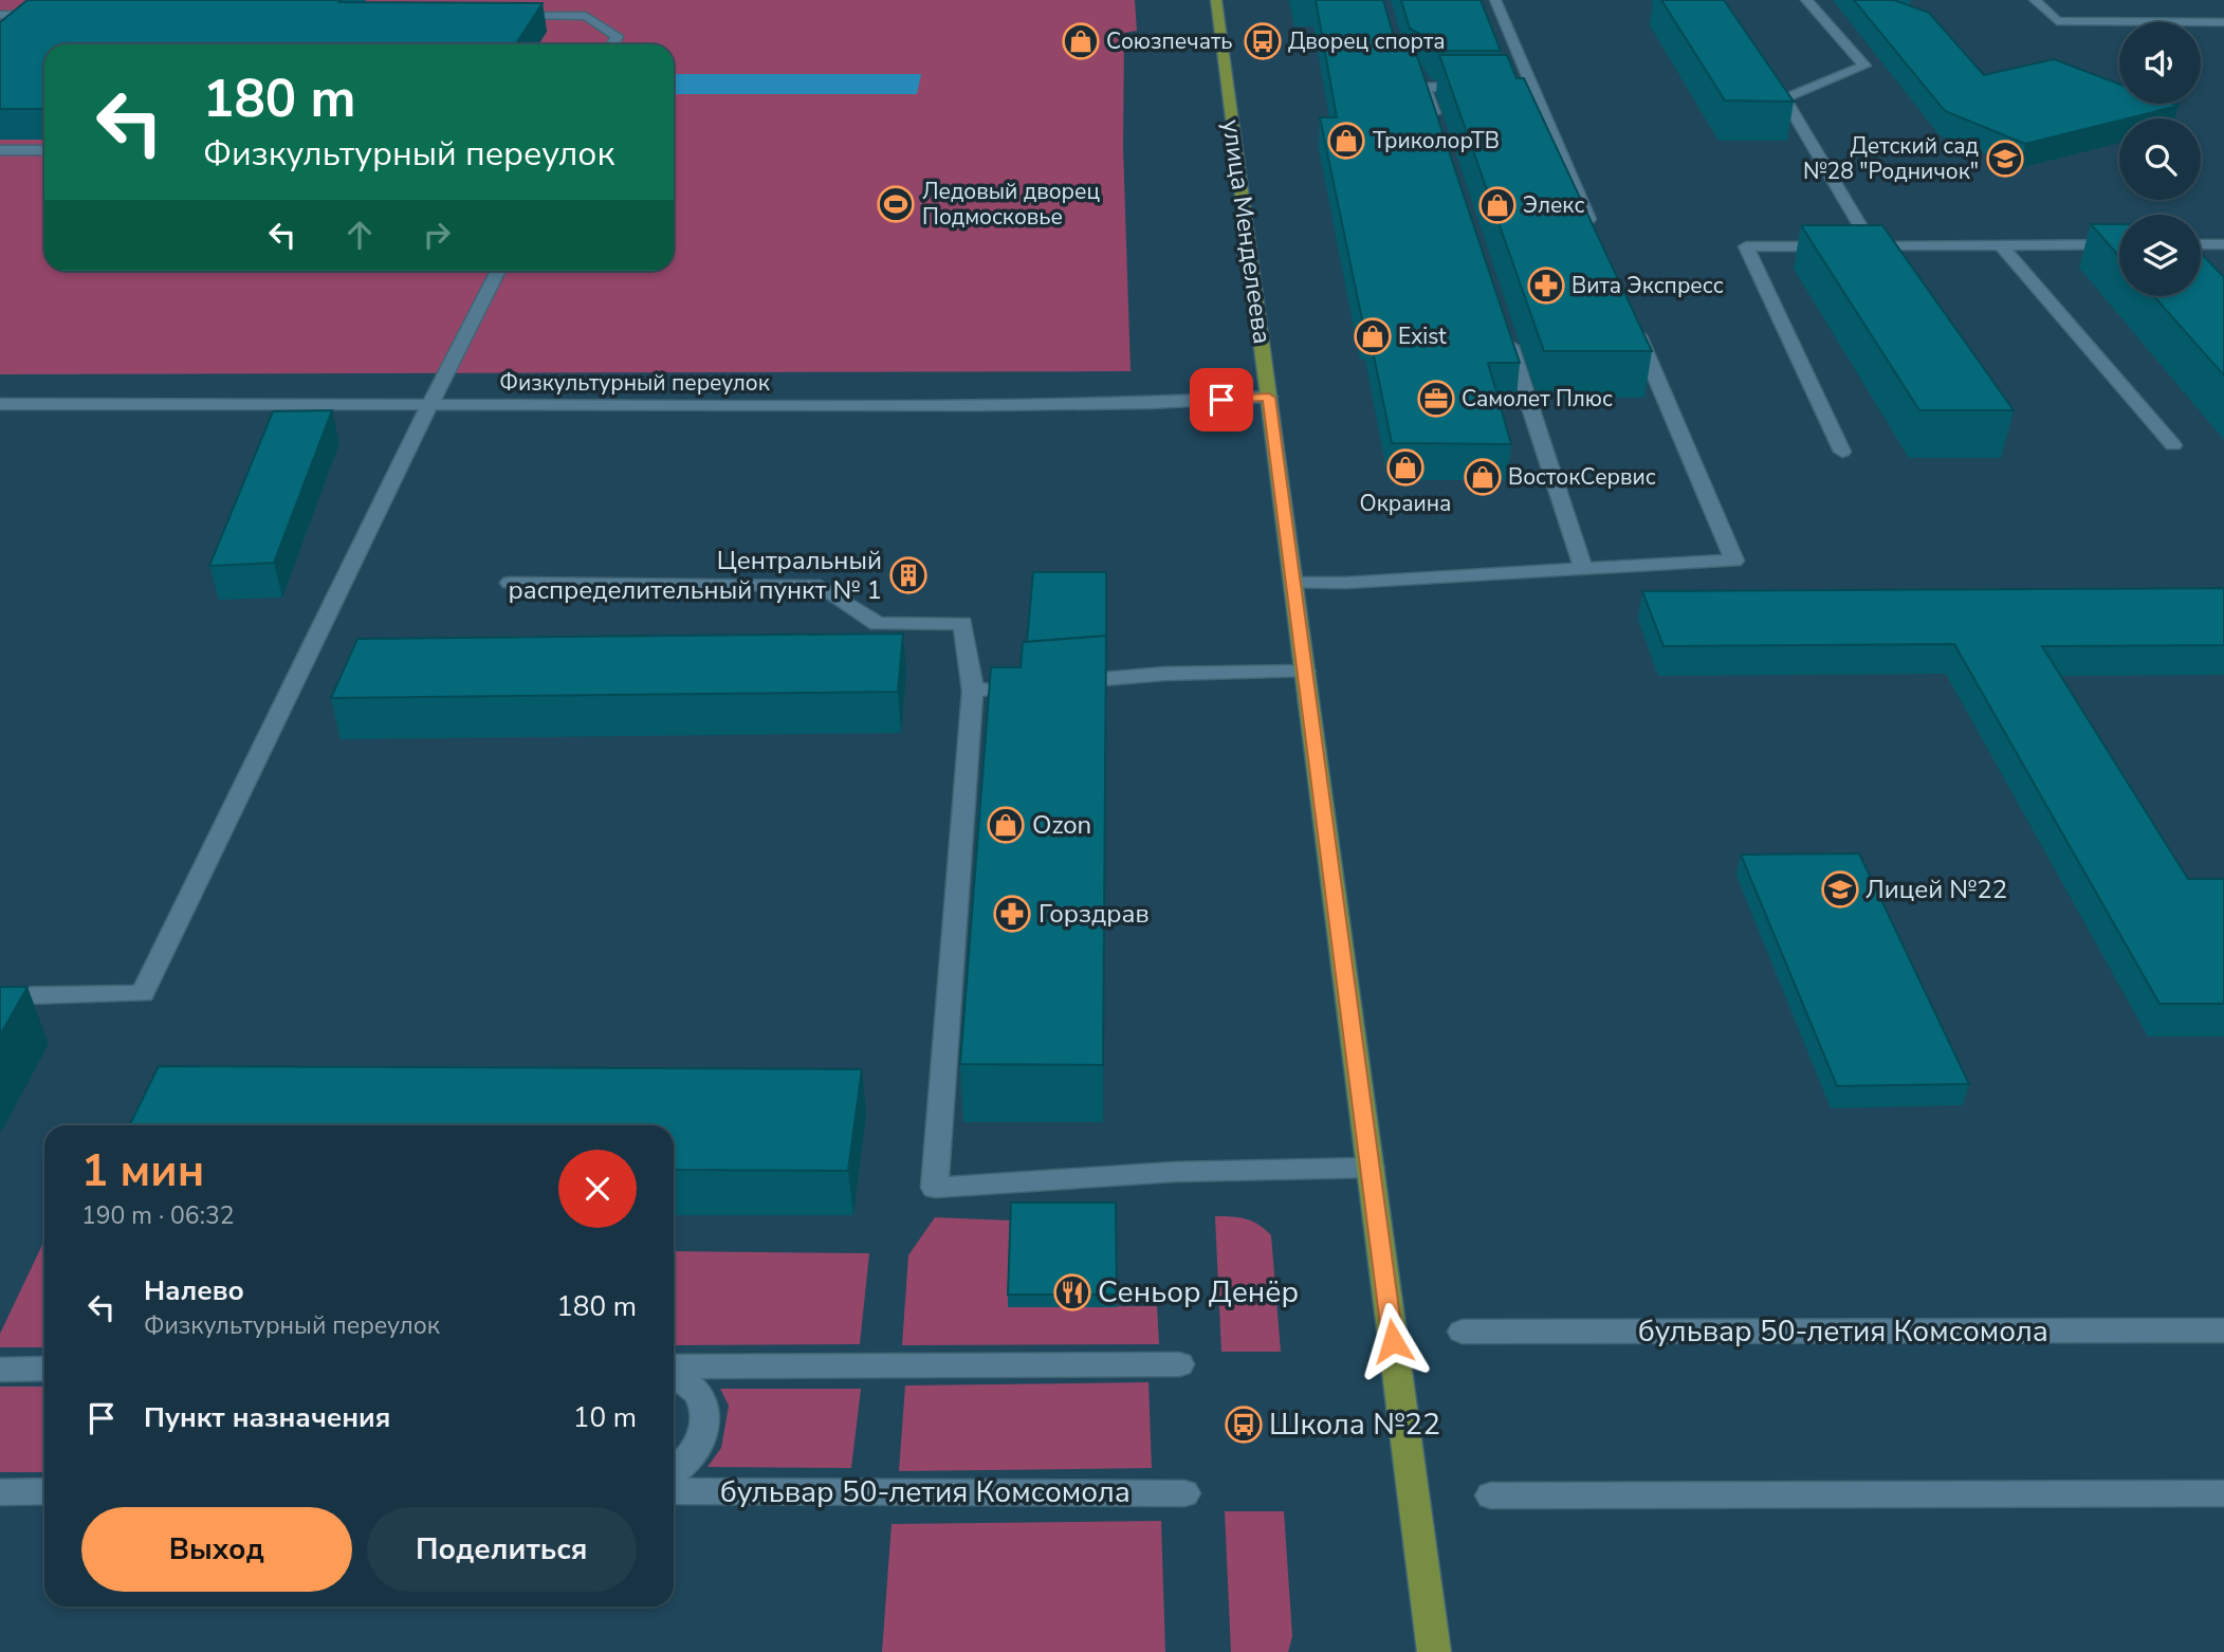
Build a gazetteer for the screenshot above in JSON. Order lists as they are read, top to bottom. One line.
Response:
{"streets":{"main road":["улица Менделеева"],"street":["Физкультурный переулок","бульвар 50-летия Комсомола"]},"crossings":[["улица Менделеева","Физкультурный переулок"]],"places":{"shop":["Союзпечать","ТриколорТВ","Элекс","Exist","Окраина","ВостокСервис","Ozon"],"bus stop":["Дворец спорта","Школа №22"],"school or university":["Детский сад №28 \"Родничок\"","Лицей №22"],"sports":["Ледовый дворец Подмосковье"],"pharmacy":["Вита Экспресс","Горздрав"],"office":["Самолет Плюс"],"building":["Центральный распределительный пункт № 1"],"restaurant":["Сеньор Денёр"]},"page":{"turn":["180 m","Физкультурный переулок"],"heading":["1 мин","190 m · 06:32"],"list":[{"name":"Налево","note":"Физкультурный переулок","value":"180 m"},{"name":"Пункт назначения","value":"10 m"}],"buttons":["Выход","Поделиться"]}}
